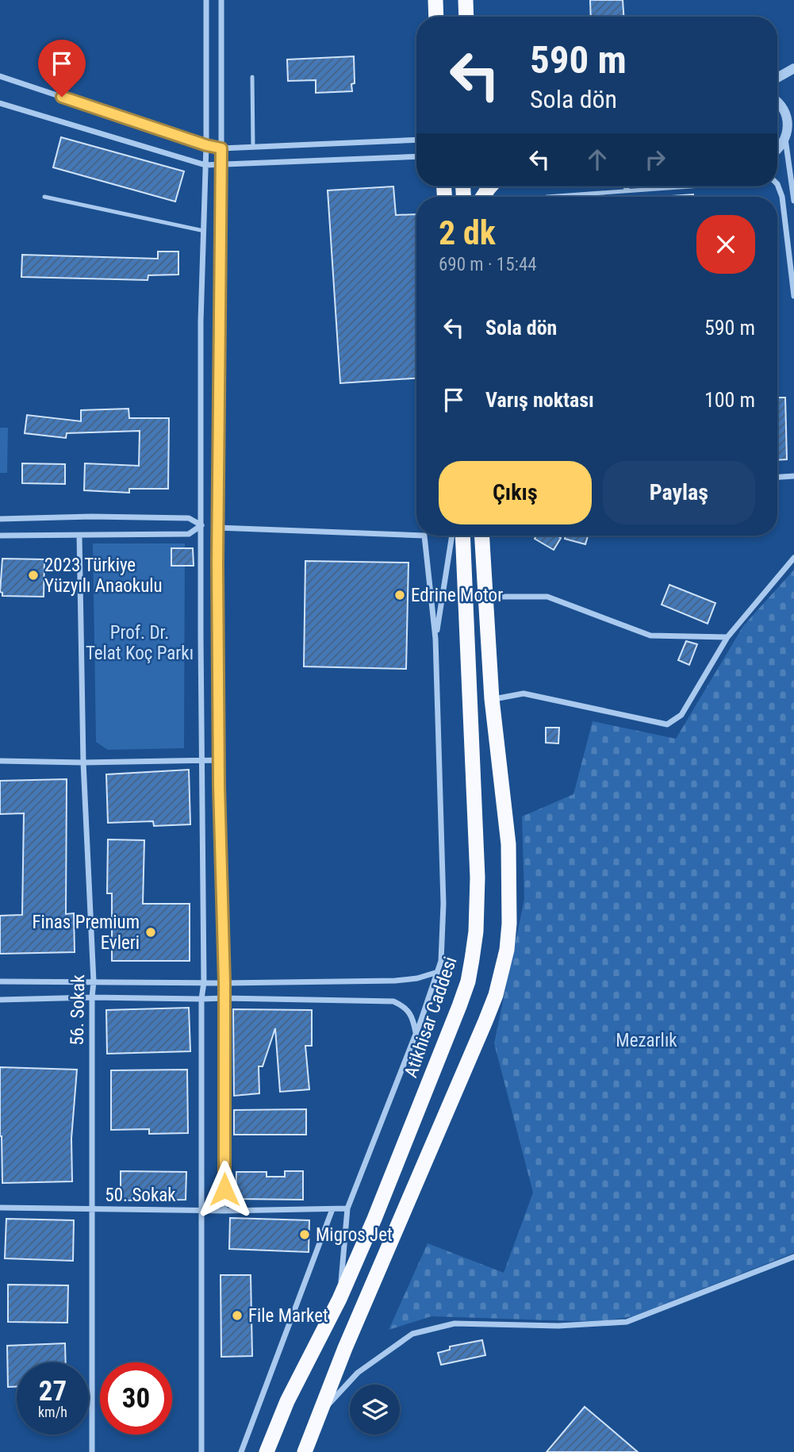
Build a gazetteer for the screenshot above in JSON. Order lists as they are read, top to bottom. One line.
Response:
{"streets":{"highway":["Atikhisar Caddesi"],"street":["56. Sokak","50. Sokak"]},"crossings":[["56. Sokak","50. Sokak"]],"parks":["Prof. Dr. Telat Koç Parkı","Mezarlık"],"places":["2023 Türkiye Yüzyılı Anaokulu","Edrine Motor","Finas Premium Evleri","Migros Jet","File Market"],"page":{"turn":["590 m","Sola dön"],"heading":["2 dk","690 m · 15:44"],"list":[{"name":"Sola dön","value":"590 m"},{"name":"Varış noktası","value":"100 m"}],"buttons":["Çıkış","Paylaş"],"speed":"27 km/h","limit":"30"}}
